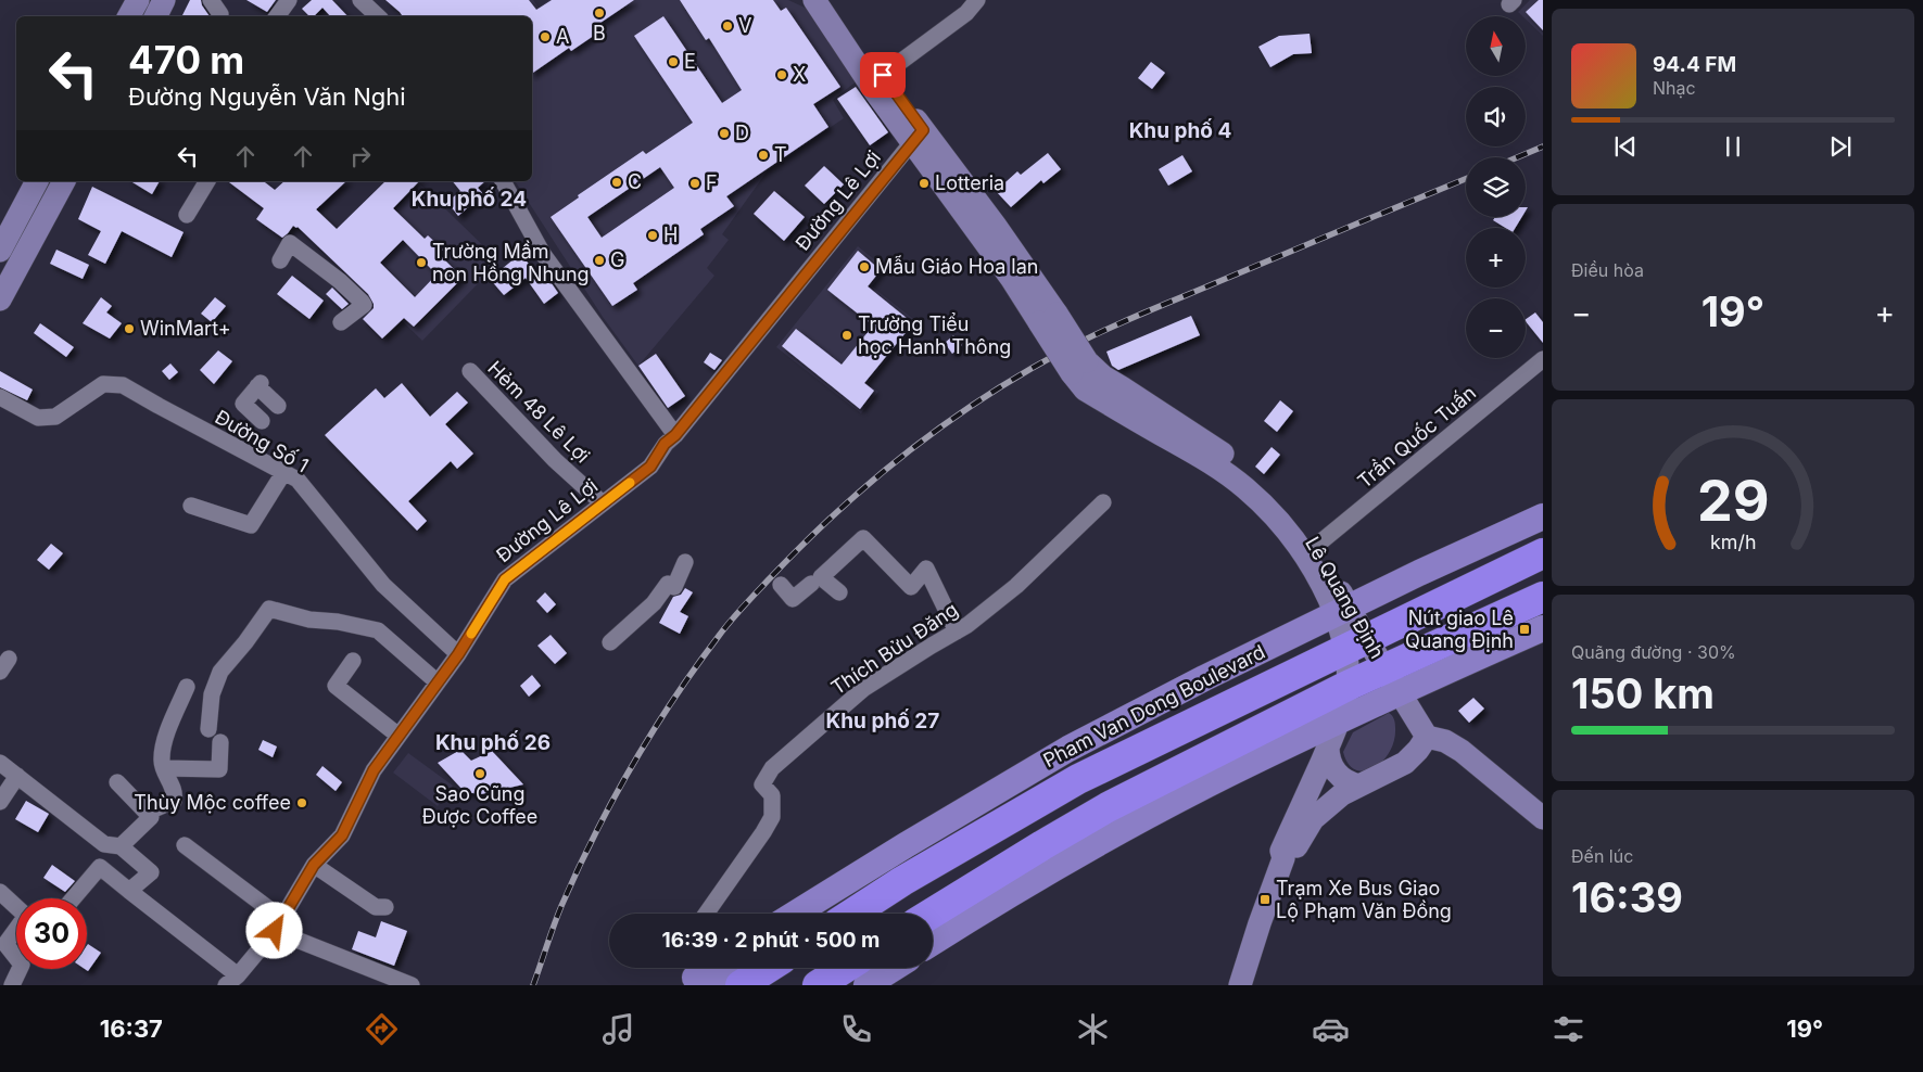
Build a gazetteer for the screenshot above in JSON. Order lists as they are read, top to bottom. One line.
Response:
{"streets":{"highway":["Pham Van Dong Boulevard"],"main road":["Lê Quang Định"],"street":["Đường Lê Lợi","Hẻm 48 Lê Lợi","Trần Quốc Tuấn","Đường Số 1","Thích Bửu Đăng"]},"crossings":[["Đường Lê Lợi","Hẻm 48 Lê Lợi"],["Đường Lê Lợi","Đường Số 1"],["Trần Quốc Tuấn","Lê Quang Định"],["Lê Quang Định","Pham Van Dong Boulevard"]],"districts":["Khu phố 4","Khu phố 24","Khu phố 27","Khu phố 26"],"places":{"other":["B","V","A","E","X","D","T","C","F","Lotteria","H","G","Trường Mầm non Hồng Nhung","Mẫu Giáo Hoa lan","WinMart+","Trường Tiểu học Hanh Thông","Sao Cũng Được Coffee","Thùy Mộc coffee"],"transit":["Nút giao Lê Quang Định","Trạm Xe Bus Giao Lộ Phạm Văn Đồng"]},"north":"top","page":{"map_buttons":["+","−"],"turn":["470 m","Đường Nguyễn Văn Nghi"],"song":["94.4 FM","Nhạc"],"tile":["Điều hòa",["Quãng đường · 30%","150 km"],["Đến lúc","16:39"]],"heat":["−","19°","+"],"limit":"30","trip":"16:39 · 2 phút · 500 m","tabs":["16:37","19°"],"gauge":["29","km/h"]}}
